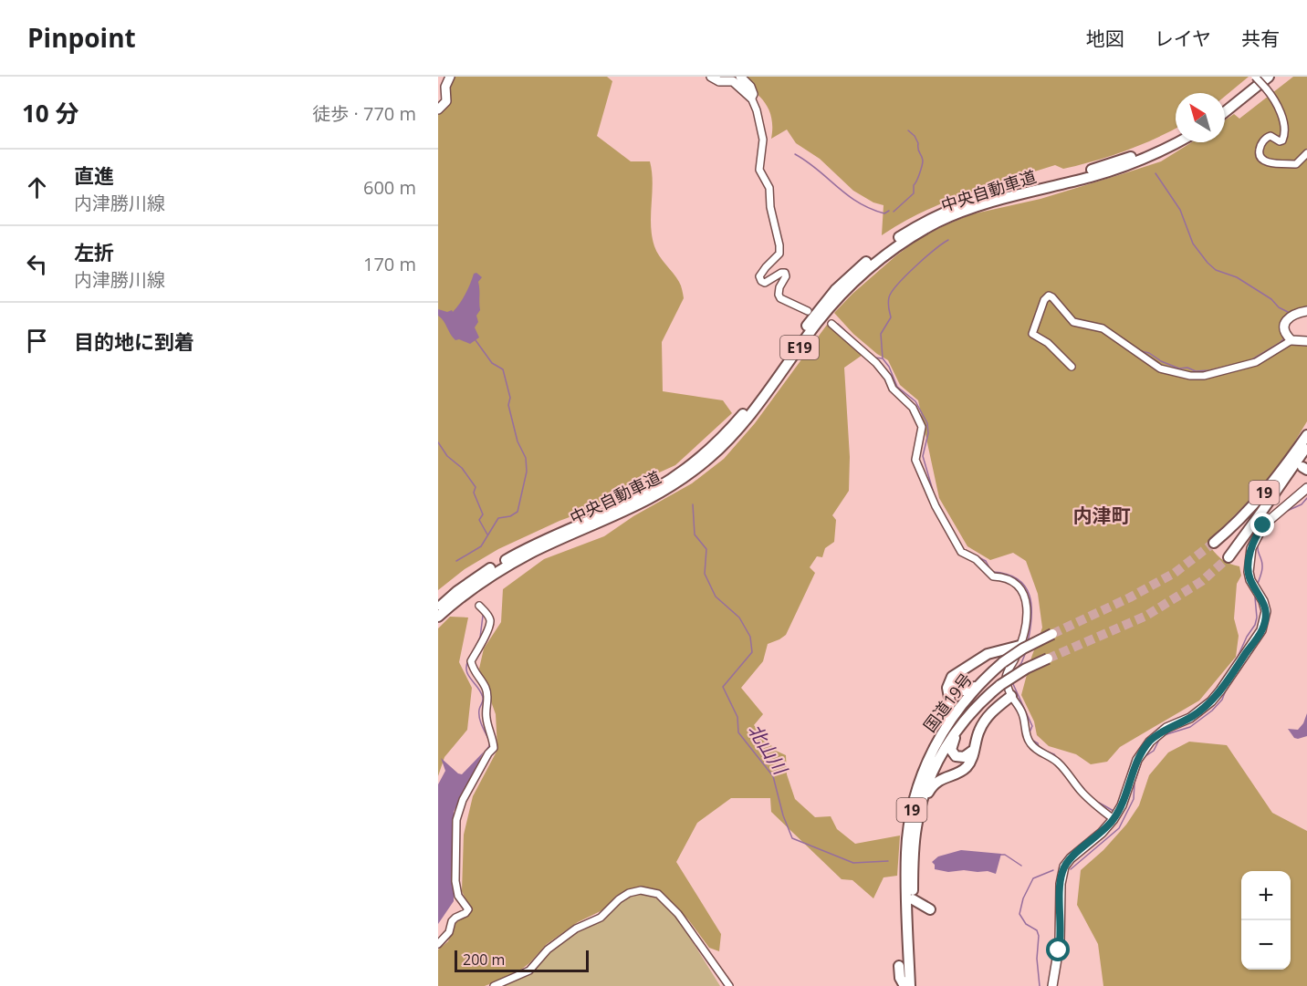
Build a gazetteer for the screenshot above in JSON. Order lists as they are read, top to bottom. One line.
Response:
{"streets":{"highway":["中央自動車道","E19","19","国道19号"]},"districts":["内津町"],"water":["北山川"],"scale_bar":"200 m","north":"top left","page":{"header":"Pinpoint","nav":["地図","レイヤ","共有"],"heading":["10 分","徒歩 · 770 m"],"list":[["直進","内津勝川線","600 m"],["左折","内津勝川線","170 m"],"目的地に到着"],"map_buttons":["+","−"],"scale":"200 m"}}
